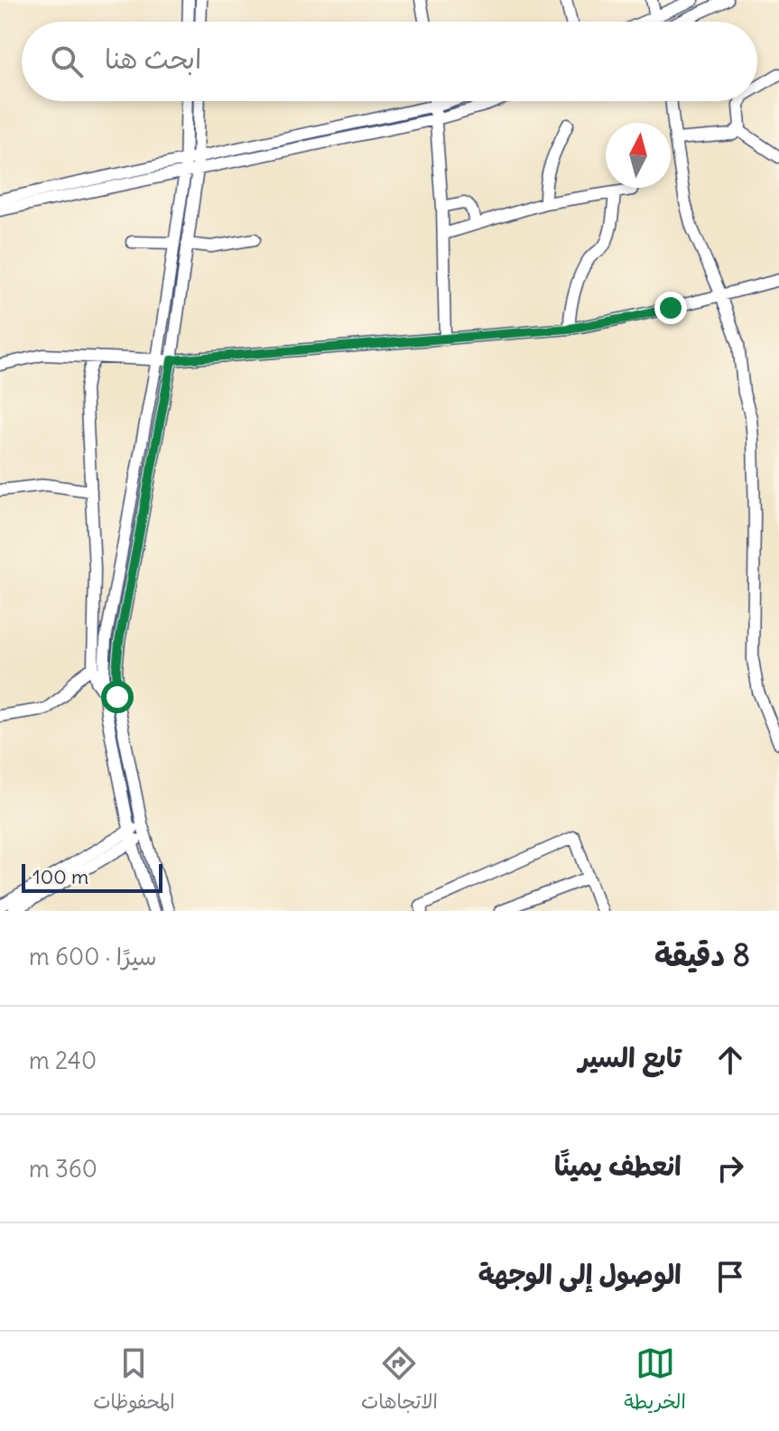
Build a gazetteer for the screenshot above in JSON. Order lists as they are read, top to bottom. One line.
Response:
{"scale_bar":"100 m","north":"top","page":{"search":"ابحث هنا","scale":"100 m","heading":["8 دقيقة","سيرًا · 600 m"],"list":[["تابع السير","240 m"],["انعطف يمينًا","360 m"],"الوصول إلى الوجهة"],"nav":["الخريطة","الاتجاهات","المحفوظات"]}}
